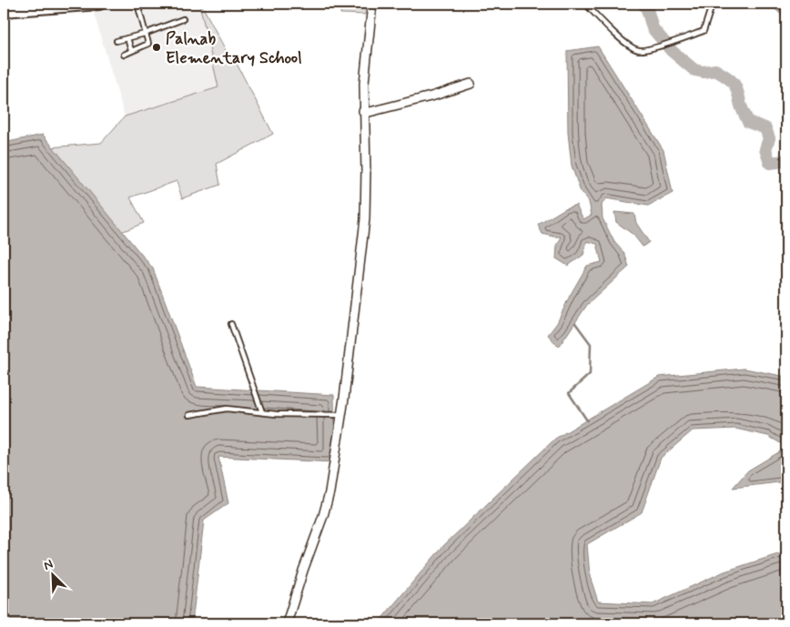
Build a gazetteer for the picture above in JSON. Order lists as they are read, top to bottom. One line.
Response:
{"places":["Palnab Elementary School"],"north":"top left"}
